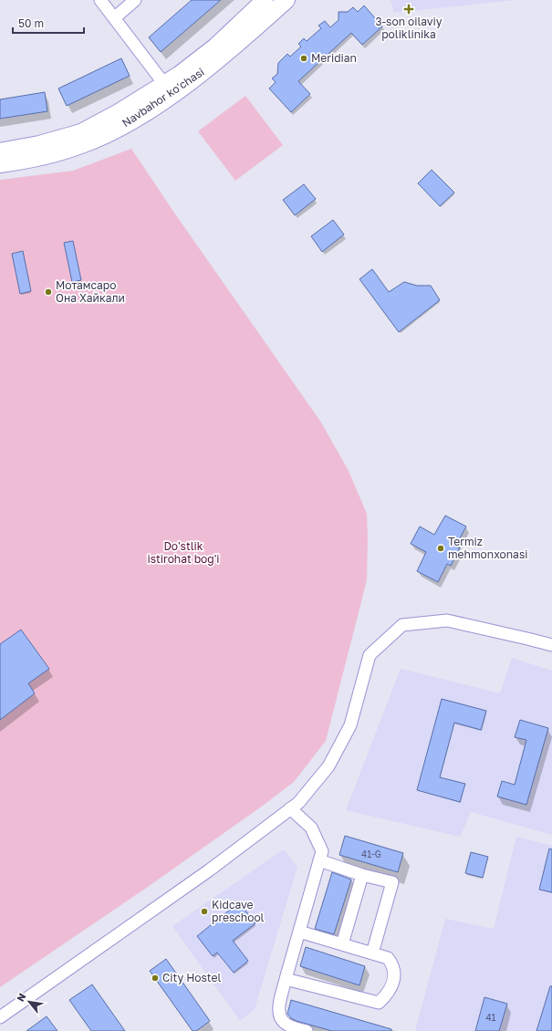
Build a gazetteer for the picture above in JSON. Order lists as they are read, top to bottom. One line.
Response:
{"streets":{"street":["Navbahor ko'chasi"]},"parks":["Do'stlik istirohat bog'i"],"places":{"health":["3-son oilaviy poliklinika"],"other":["Meridian","Мотамсаро Она Хайкали","Termiz mehmonxonasi","Kidcave preschool","City Hostel"]},"house_numbers":["41-G","41"],"scale_bar":"50 m","north":"top left"}
